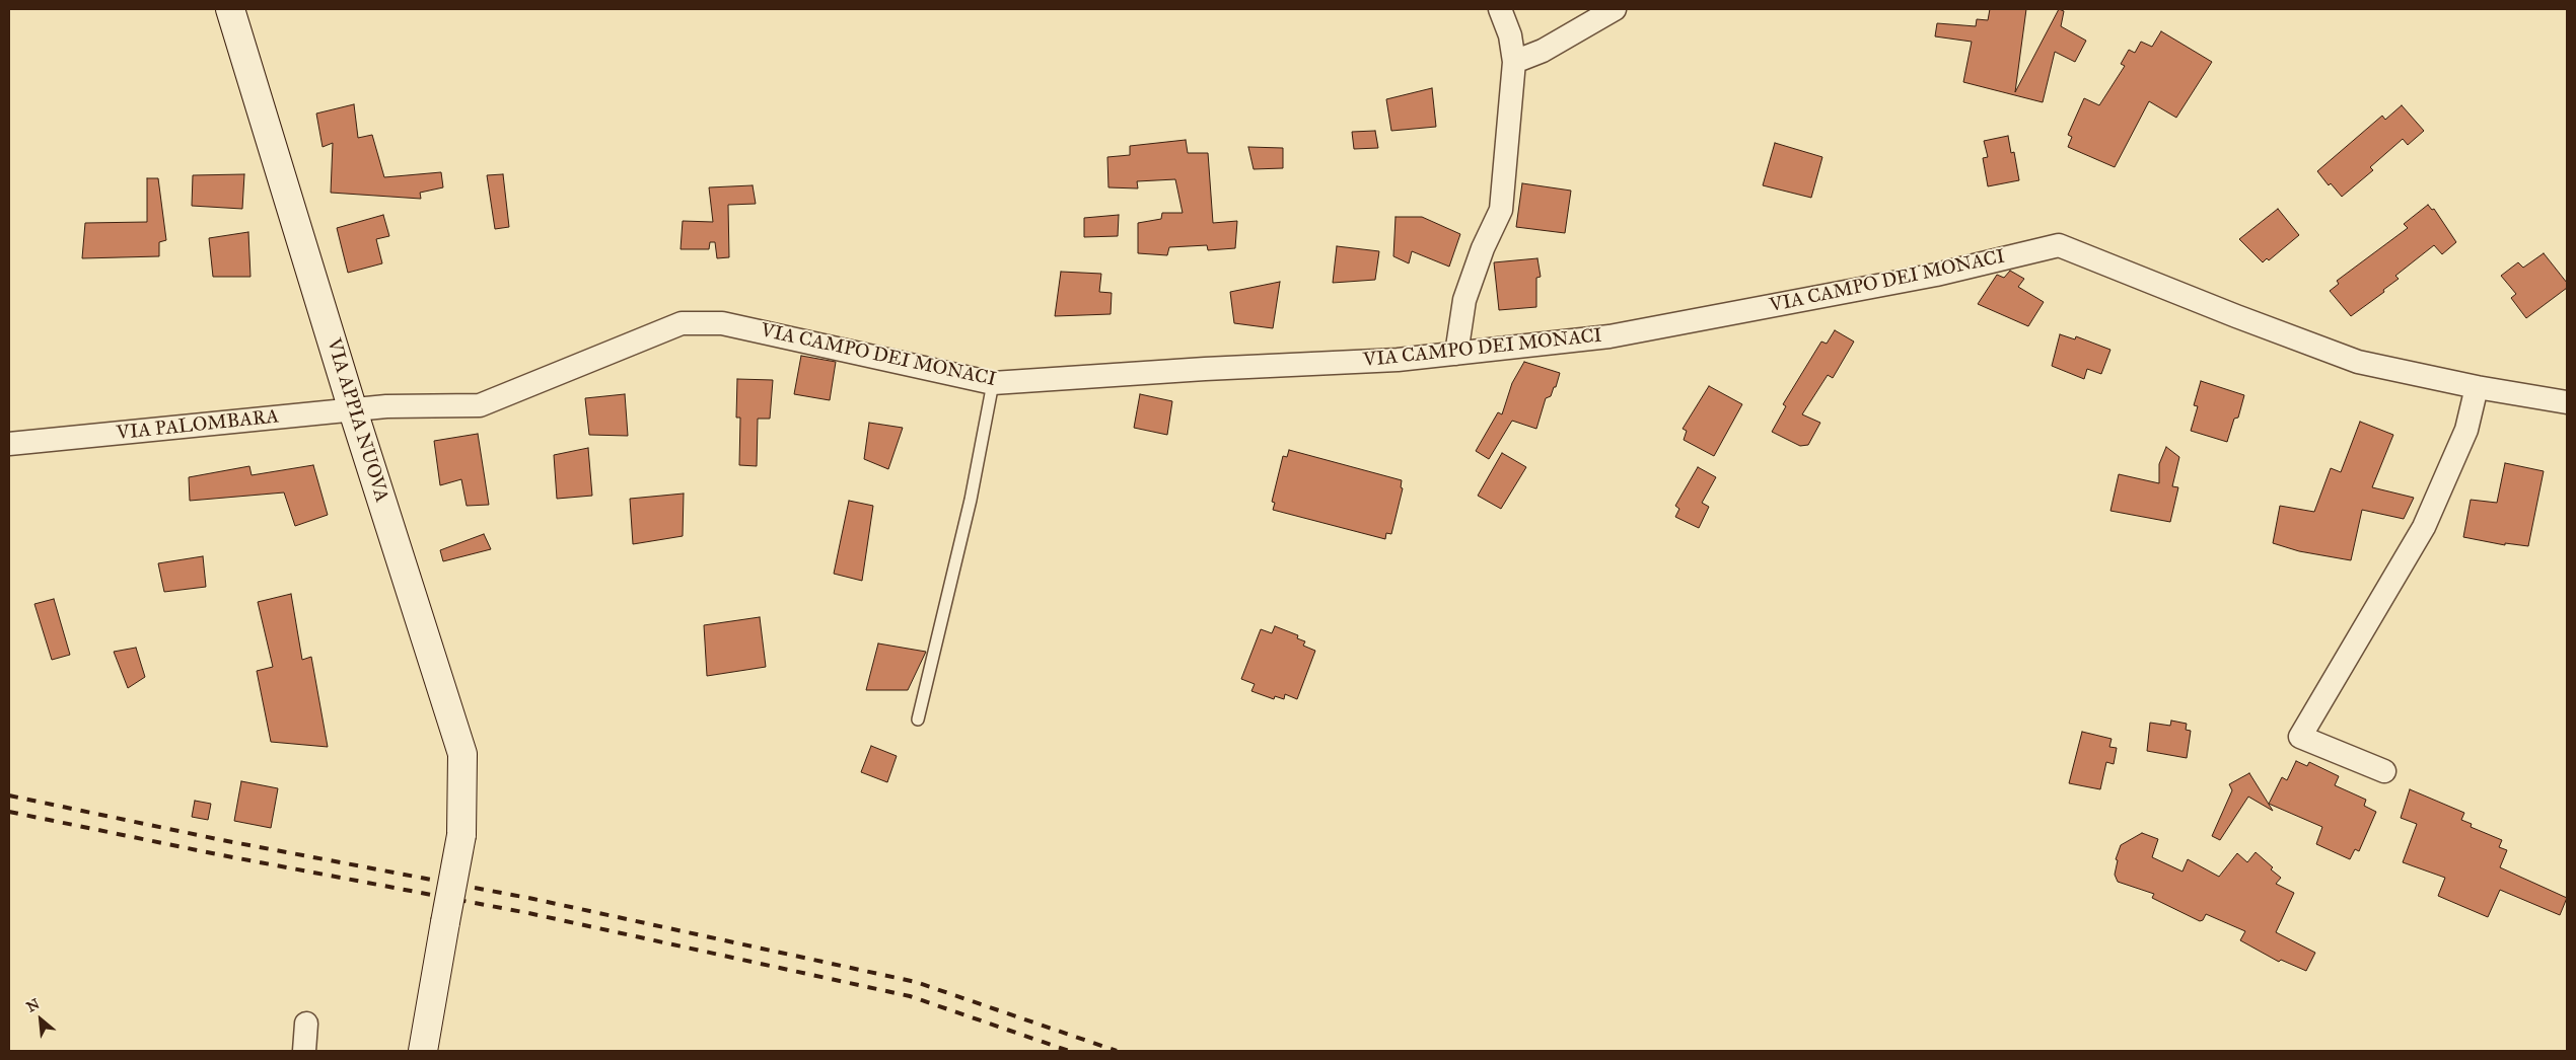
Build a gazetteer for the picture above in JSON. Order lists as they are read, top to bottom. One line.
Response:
{"streets":{"street":["VIA CAMPO DEI MONACI","VIA APPIA NUOVA","VIA PALOMBARA"]},"crossings":[["VIA CAMPO DEI MONACI","VIA PALOMBARA"],["VIA APPIA NUOVA","VIA PALOMBARA"]],"north":"top left"}
